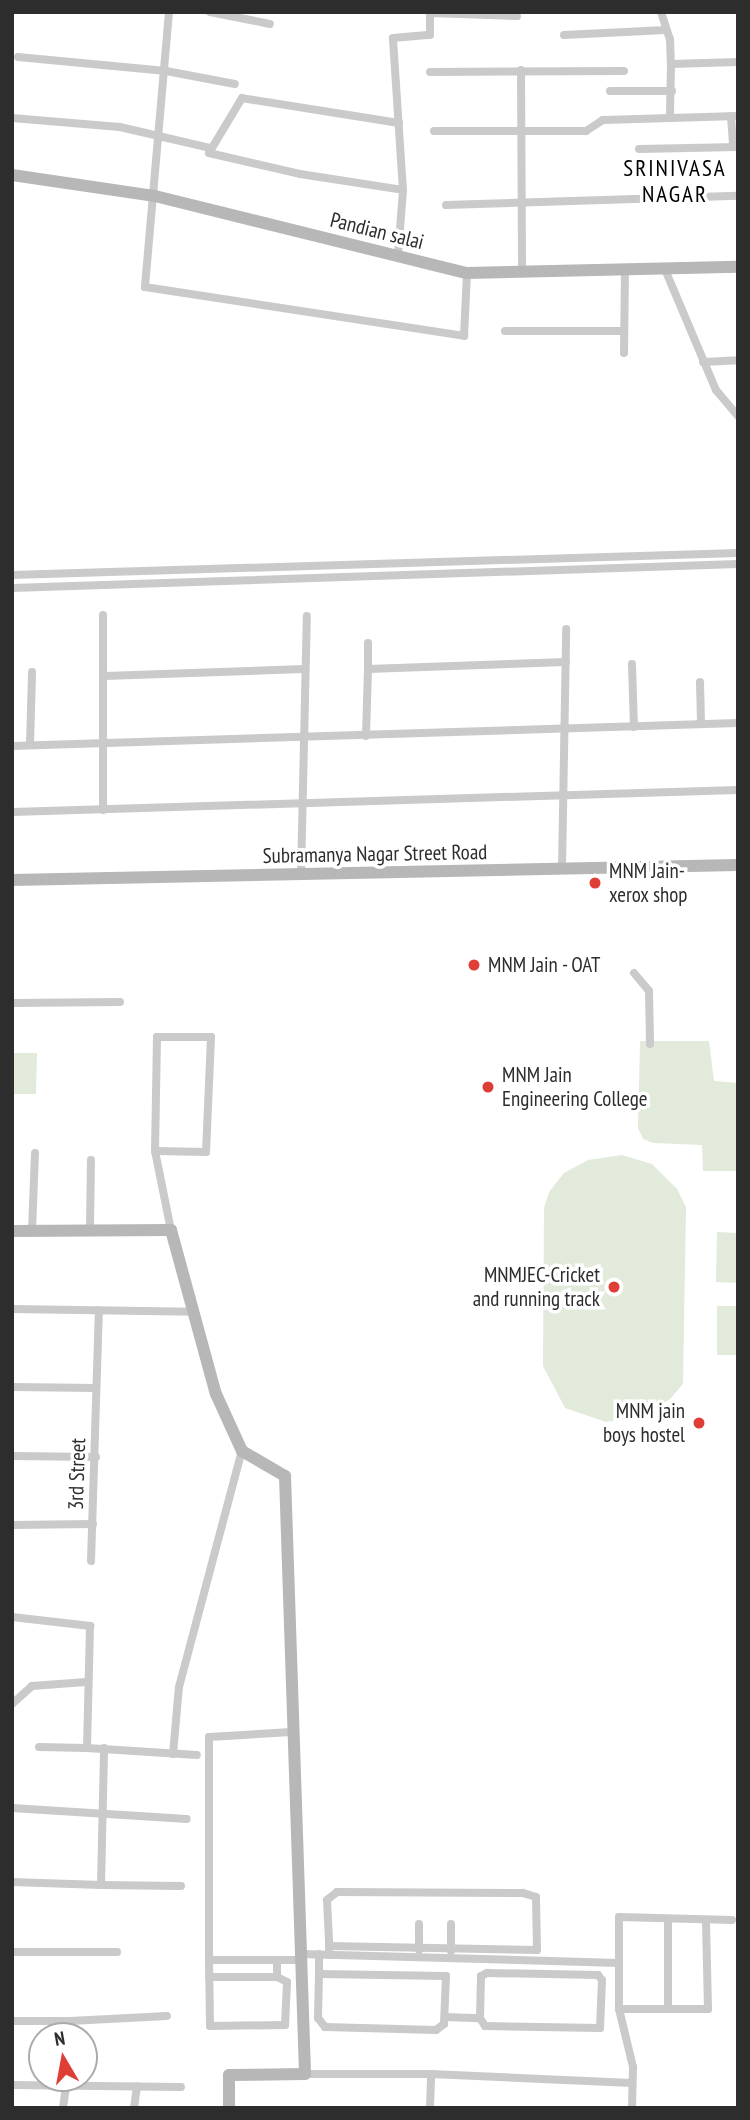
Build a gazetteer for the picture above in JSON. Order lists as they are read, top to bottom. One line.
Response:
{"streets":{"street":["Pandian salai","Subramanya Nagar Street Road","3rd Street"]},"districts":["SRINIVASA NAGAR"],"places":["MNM Jain- xerox shop","MNM Jain - OAT","MNM Jain Engineering College","MNMJEC-Cricket and running track","MNM jain boys hostel"],"north":"top"}
